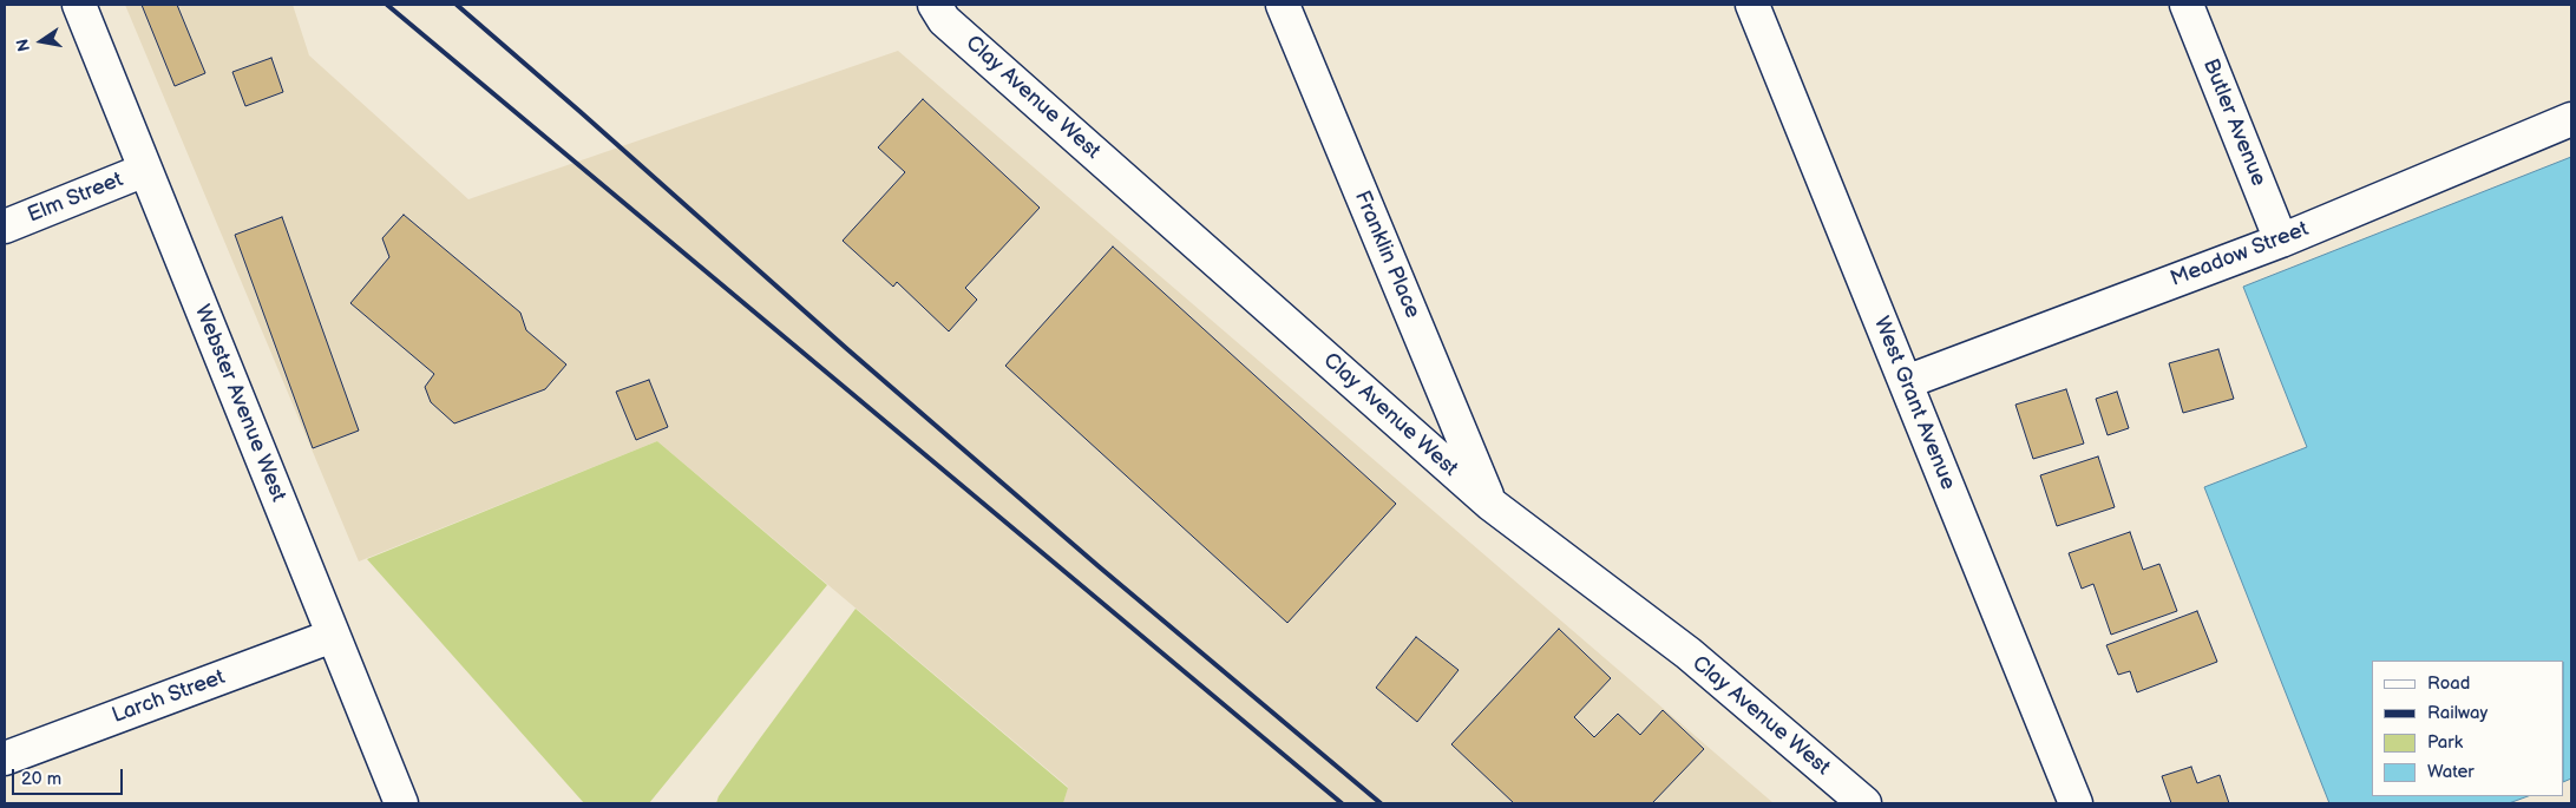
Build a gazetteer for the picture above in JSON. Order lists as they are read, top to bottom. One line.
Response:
{"streets":{"street":["Clay Avenue West","Butler Avenue","Elm Street","Franklin Place","Meadow Street","Webster Avenue West","West Grant Avenue","Larch Street"]},"crossings":[["Clay Avenue West","Franklin Place"],["Butler Avenue","Meadow Street"],["Elm Street","Webster Avenue West"],["Meadow Street","West Grant Avenue"],["Webster Avenue West","Larch Street"]],"legend":["Road","Railway","Park","Water"],"scale_bar":"20 m","north":"left"}
